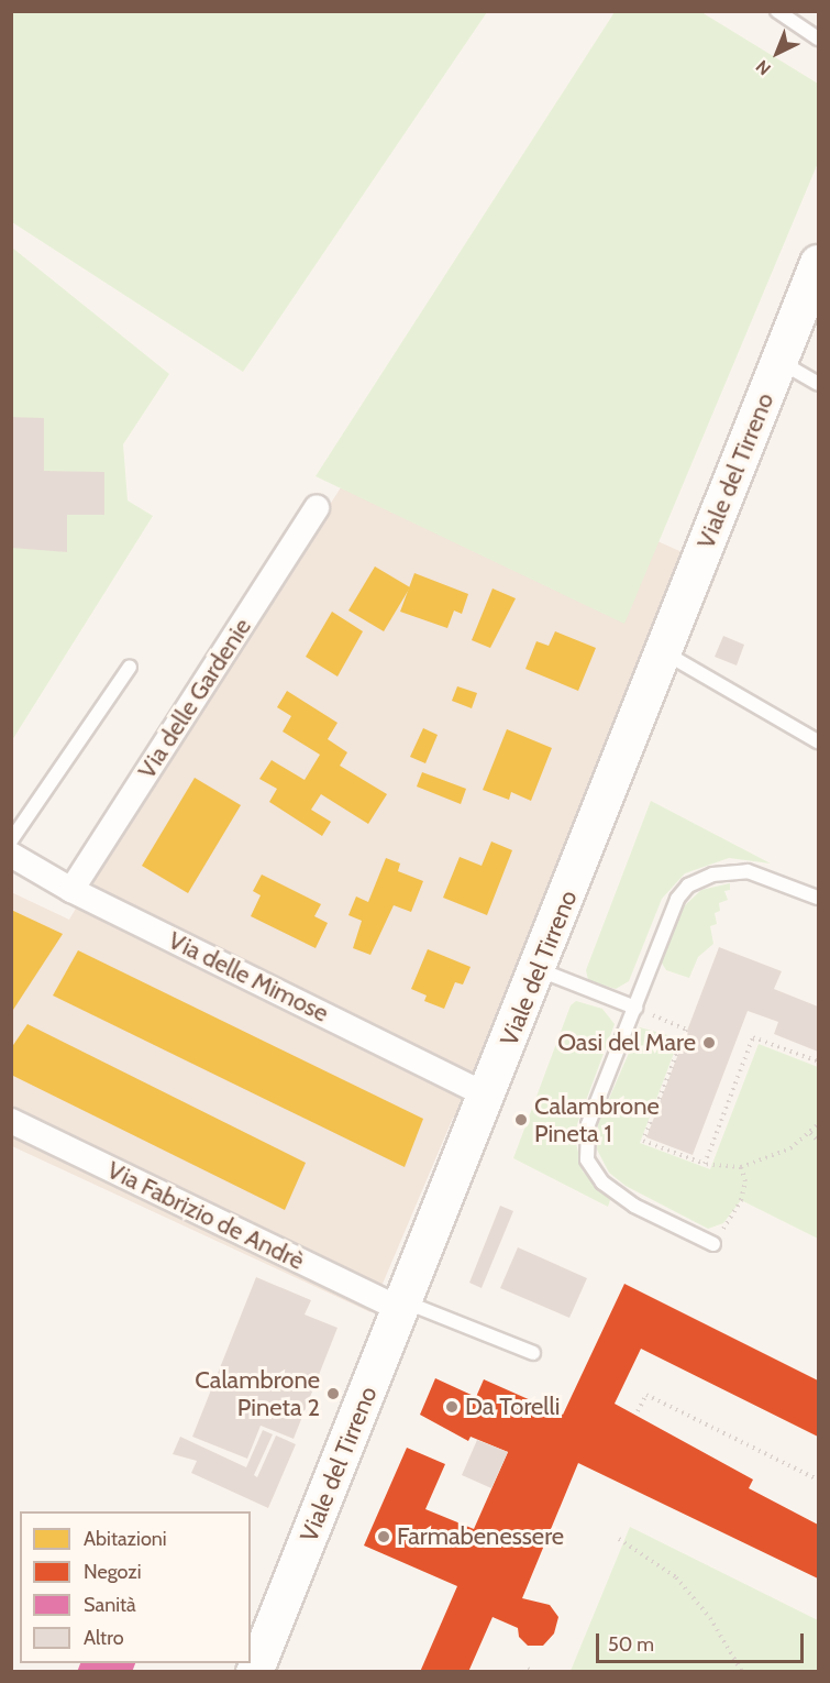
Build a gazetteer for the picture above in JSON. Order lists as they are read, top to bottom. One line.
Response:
{"streets":{"main road":["Viale del Tirreno"],"street":["Via delle Gardenie","Via delle Mimose","Via Fabrizio de Andrè"]},"crossings":[["Viale del Tirreno","Via delle Mimose"],["Viale del Tirreno","Via Fabrizio de Andrè"],["Via delle Gardenie","Via delle Mimose"]],"places":["Oasi del Mare","Calambrone Pineta 1","Calambrone Pineta 2","Da Torelli","Farmabenessere"],"legend":["Abitazioni","Negozi","Sanità","Altro"],"scale_bar":"50 m","north":"bottom left"}
